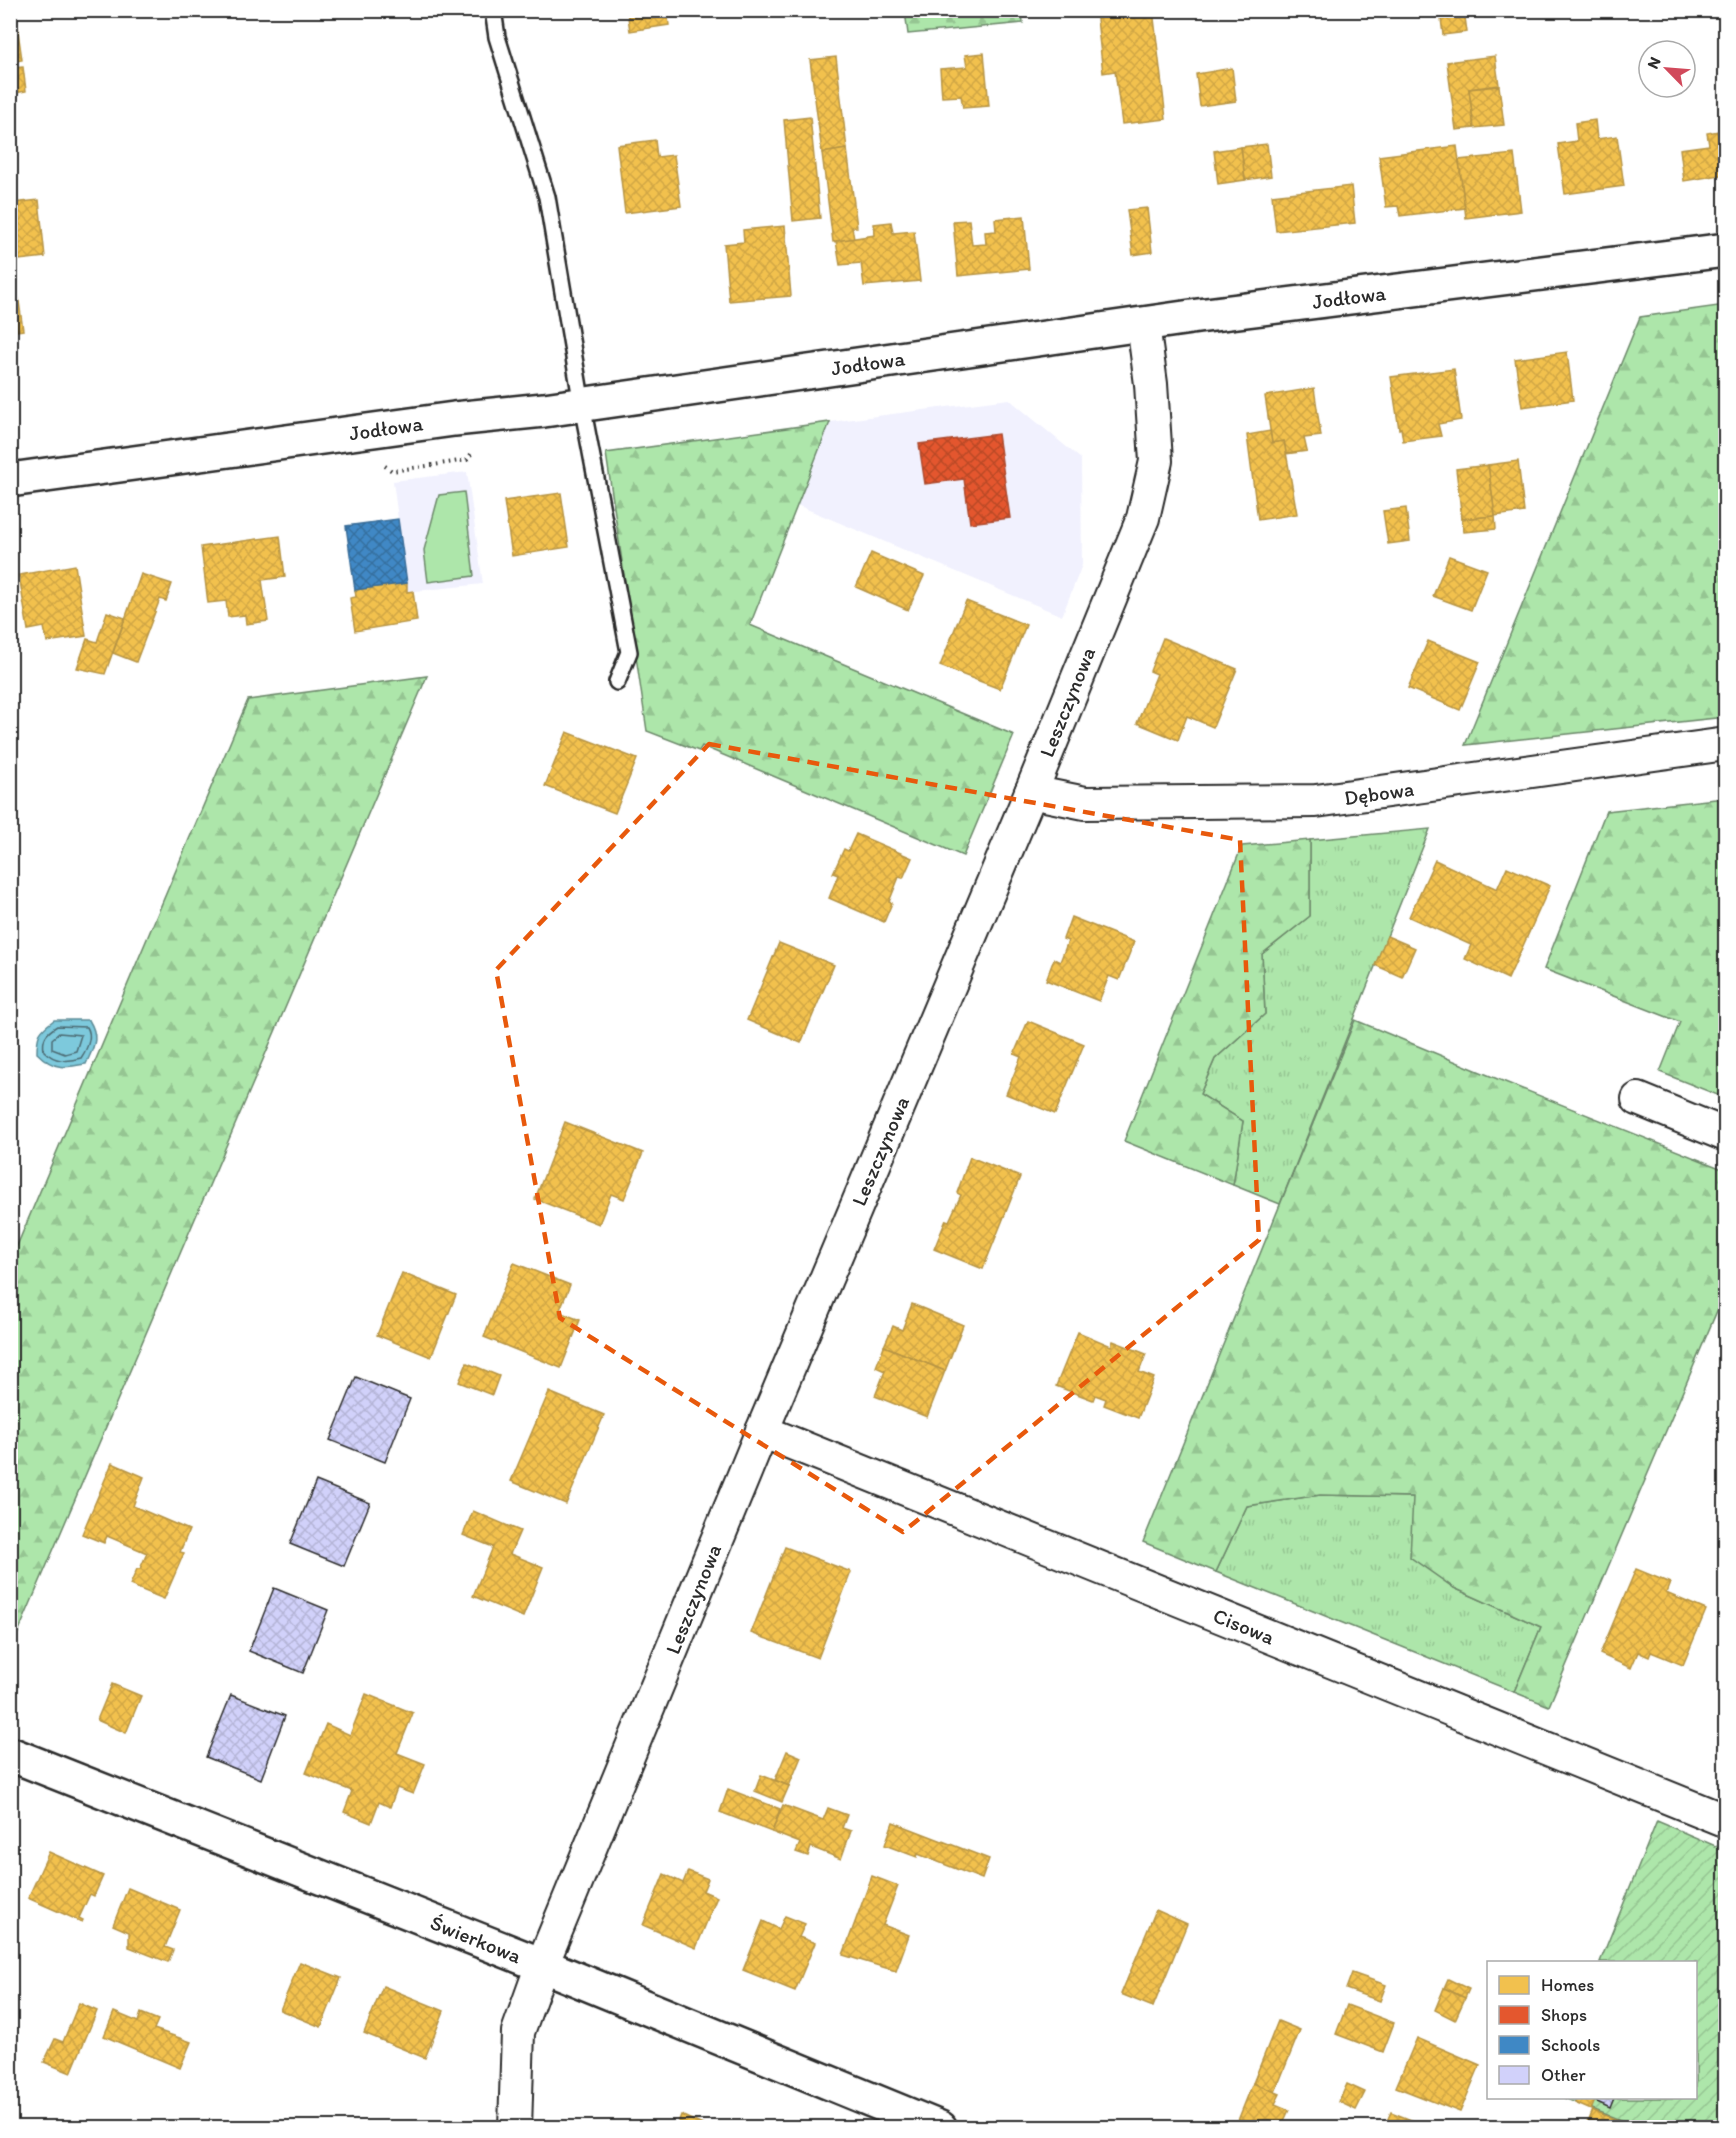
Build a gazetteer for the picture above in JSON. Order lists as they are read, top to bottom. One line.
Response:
{"streets":{"street":["Jodłowa","Leszczynowa","Dębowa","Cisowa","Świerkowa"]},"crossings":[["Jodłowa","Leszczynowa"],["Leszczynowa","Dębowa"],["Leszczynowa","Cisowa"],["Leszczynowa","Świerkowa"]],"legend":["Homes","Shops","Schools","Other"],"north":"top left"}
